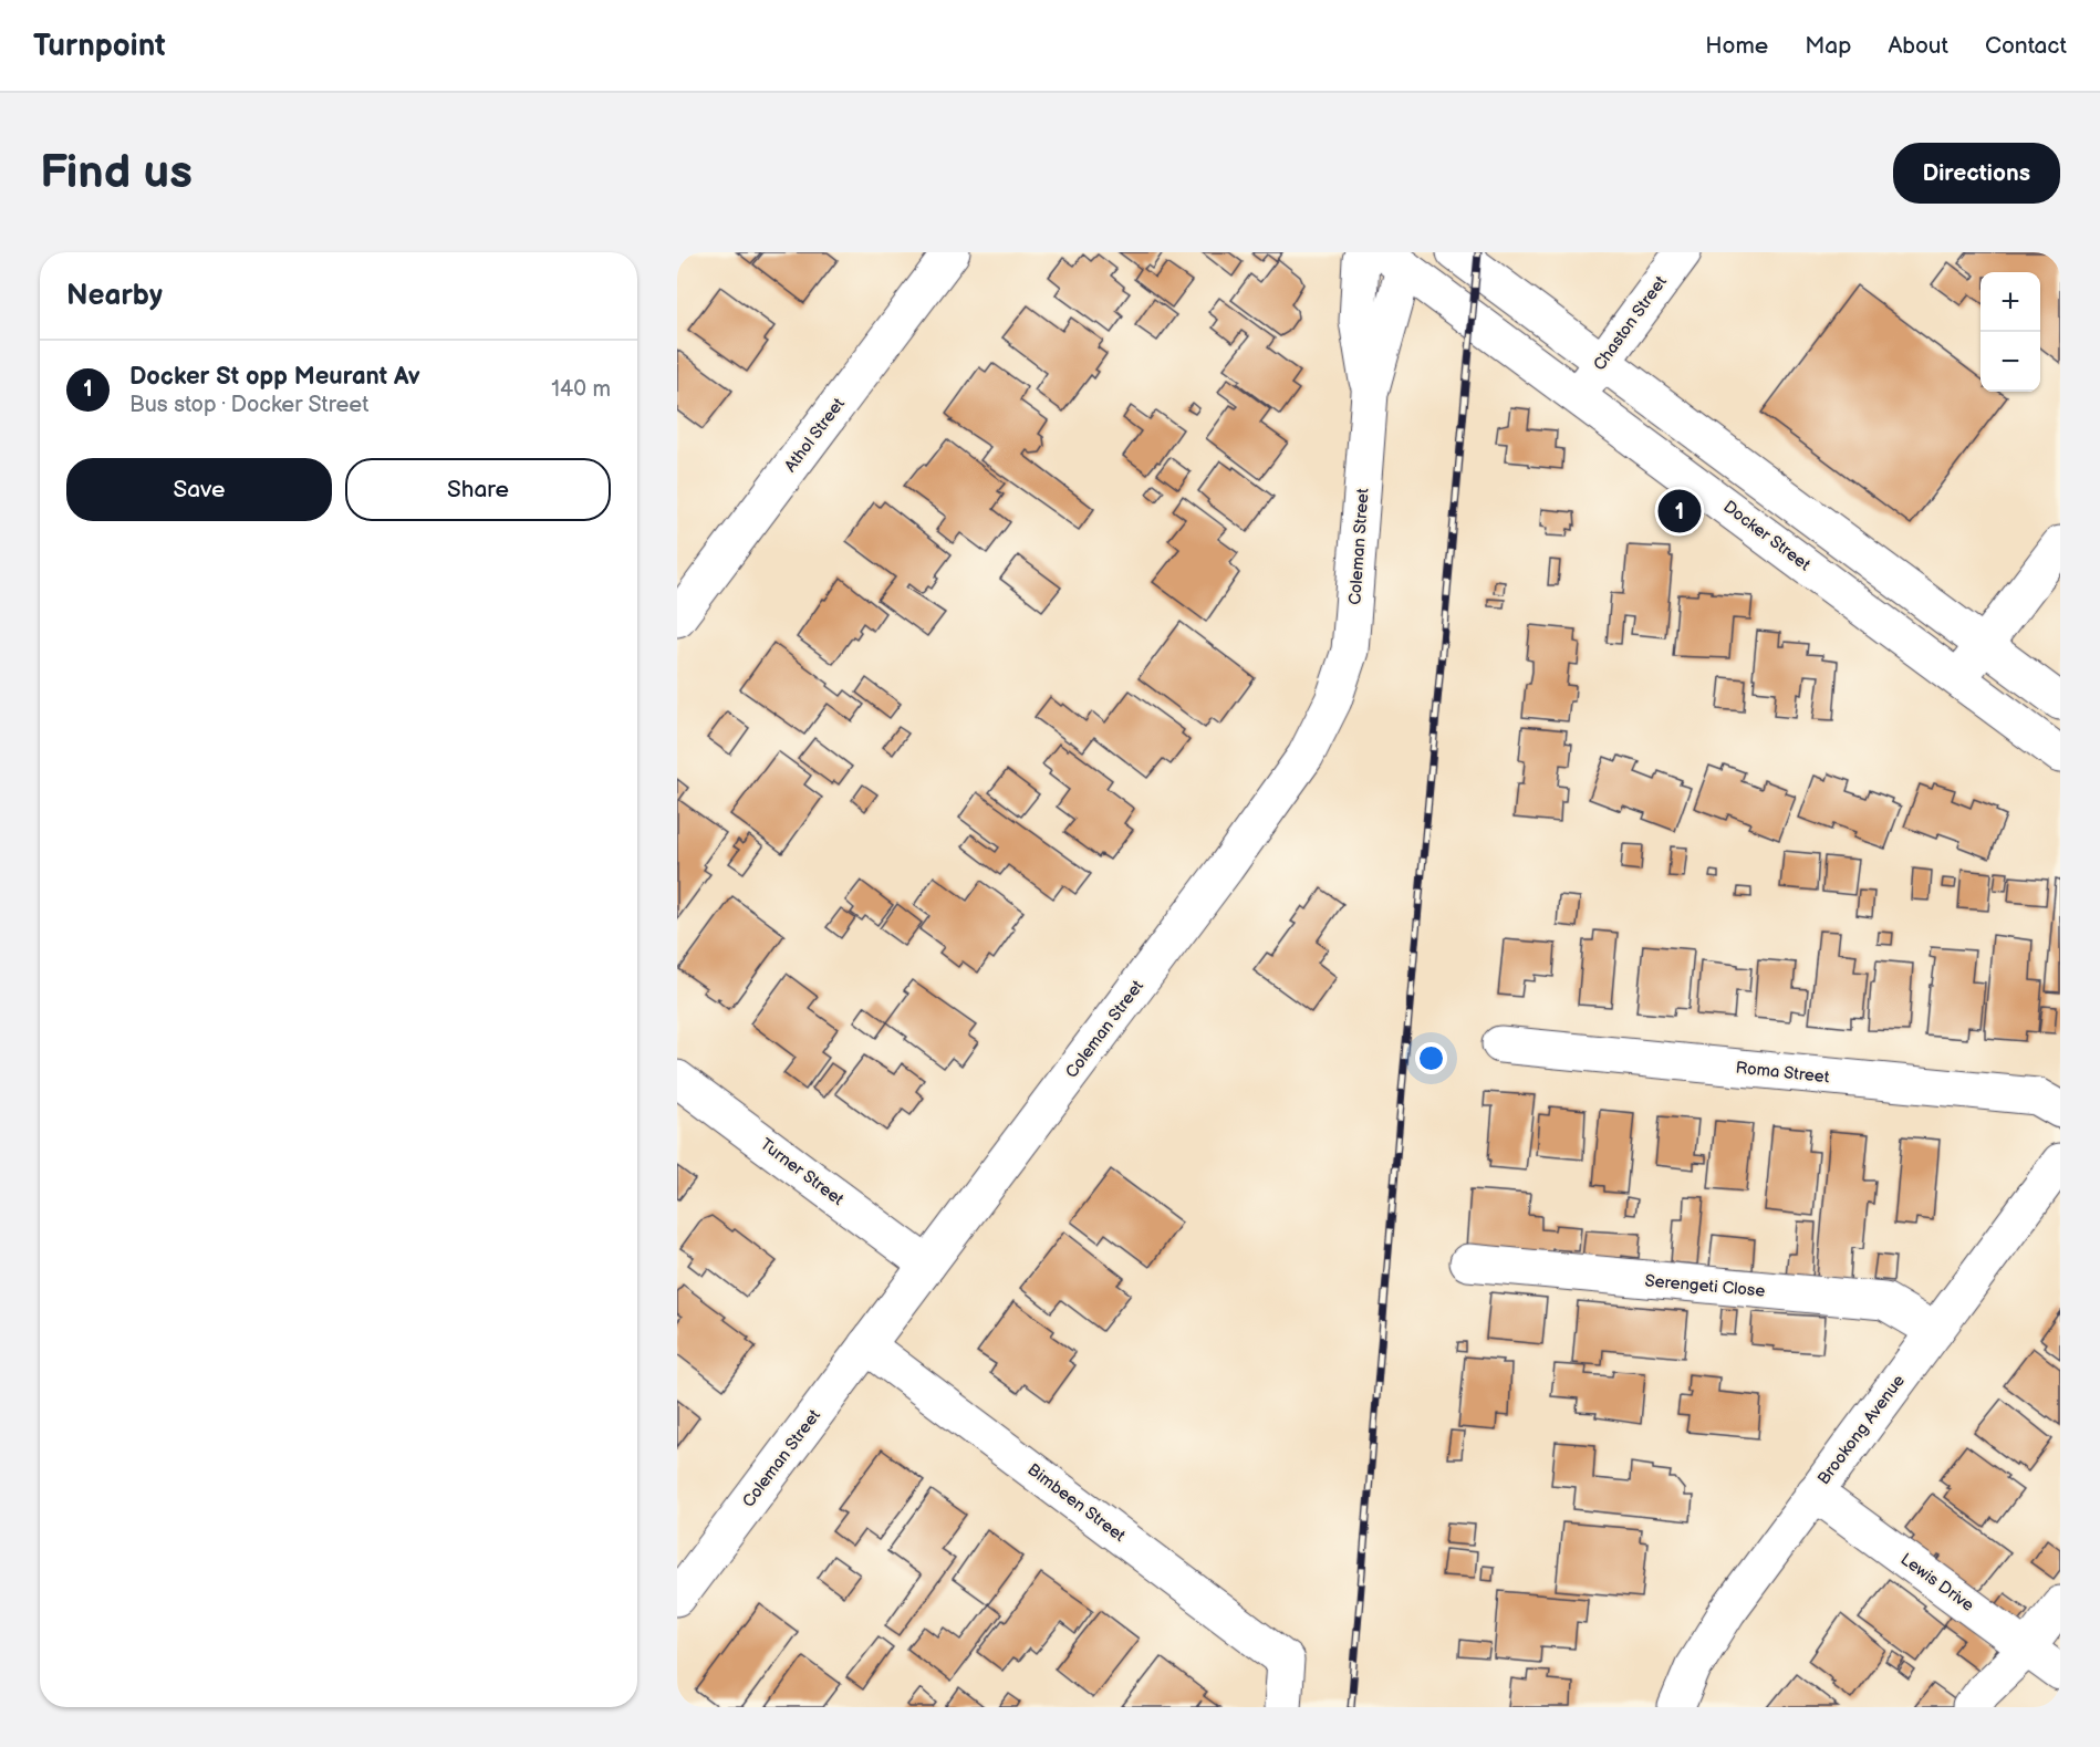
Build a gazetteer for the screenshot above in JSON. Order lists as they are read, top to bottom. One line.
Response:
{"streets":{"street":["Chaston Street","Athol Street","Docker Street","Coleman Street","Roma Street","Turner Street","Serengeti Close","Brookong Avenue","Bimbeen Street","Lewis Drive"]},"crossings":[["Chaston Street","Docker Street"],["Docker Street","Coleman Street"],["Coleman Street","Turner Street"],["Coleman Street","Bimbeen Street"],["Serengeti Close","Brookong Avenue"],["Brookong Avenue","Lewis Drive"]],"page":{"header":"Turnpoint","nav":["Home","Map","About","Contact"],"buttons":["Directions",["Save","Share"]],"title":"Find us","heading":"Nearby","map_buttons":["+","−"],"list":[{"mark":"1","name":"Docker St opp Meurant Av","note":"Bus stop · Docker Street","value":"140 m"}],"pins":"1"}}
